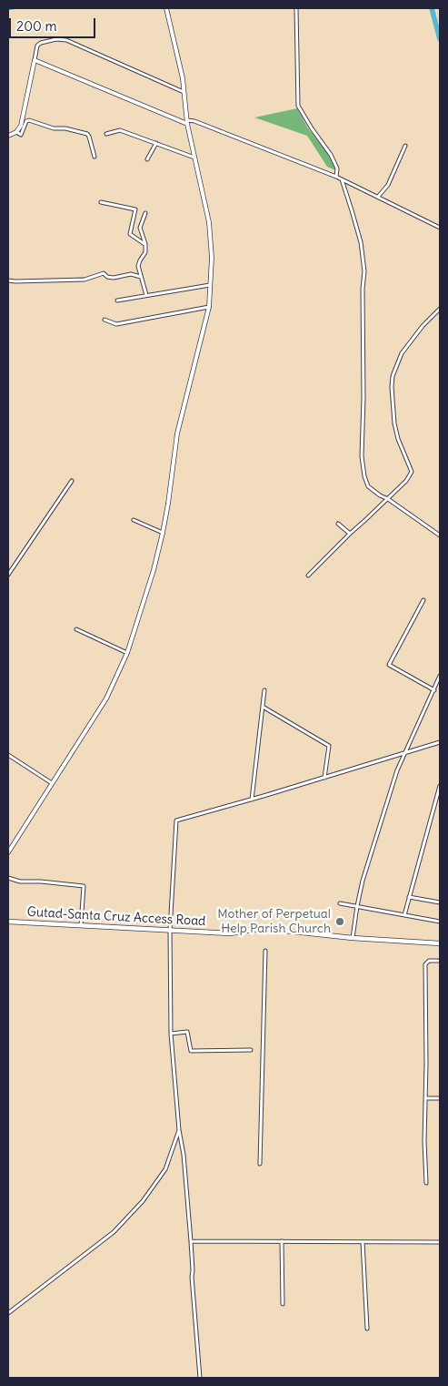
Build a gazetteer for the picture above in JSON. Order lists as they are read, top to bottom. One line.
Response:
{"streets":{"main road":["Gutad-Santa Cruz Access Road"]},"places":["Mother of Perpetual Help Parish Church"],"scale_bar":"200 m"}
